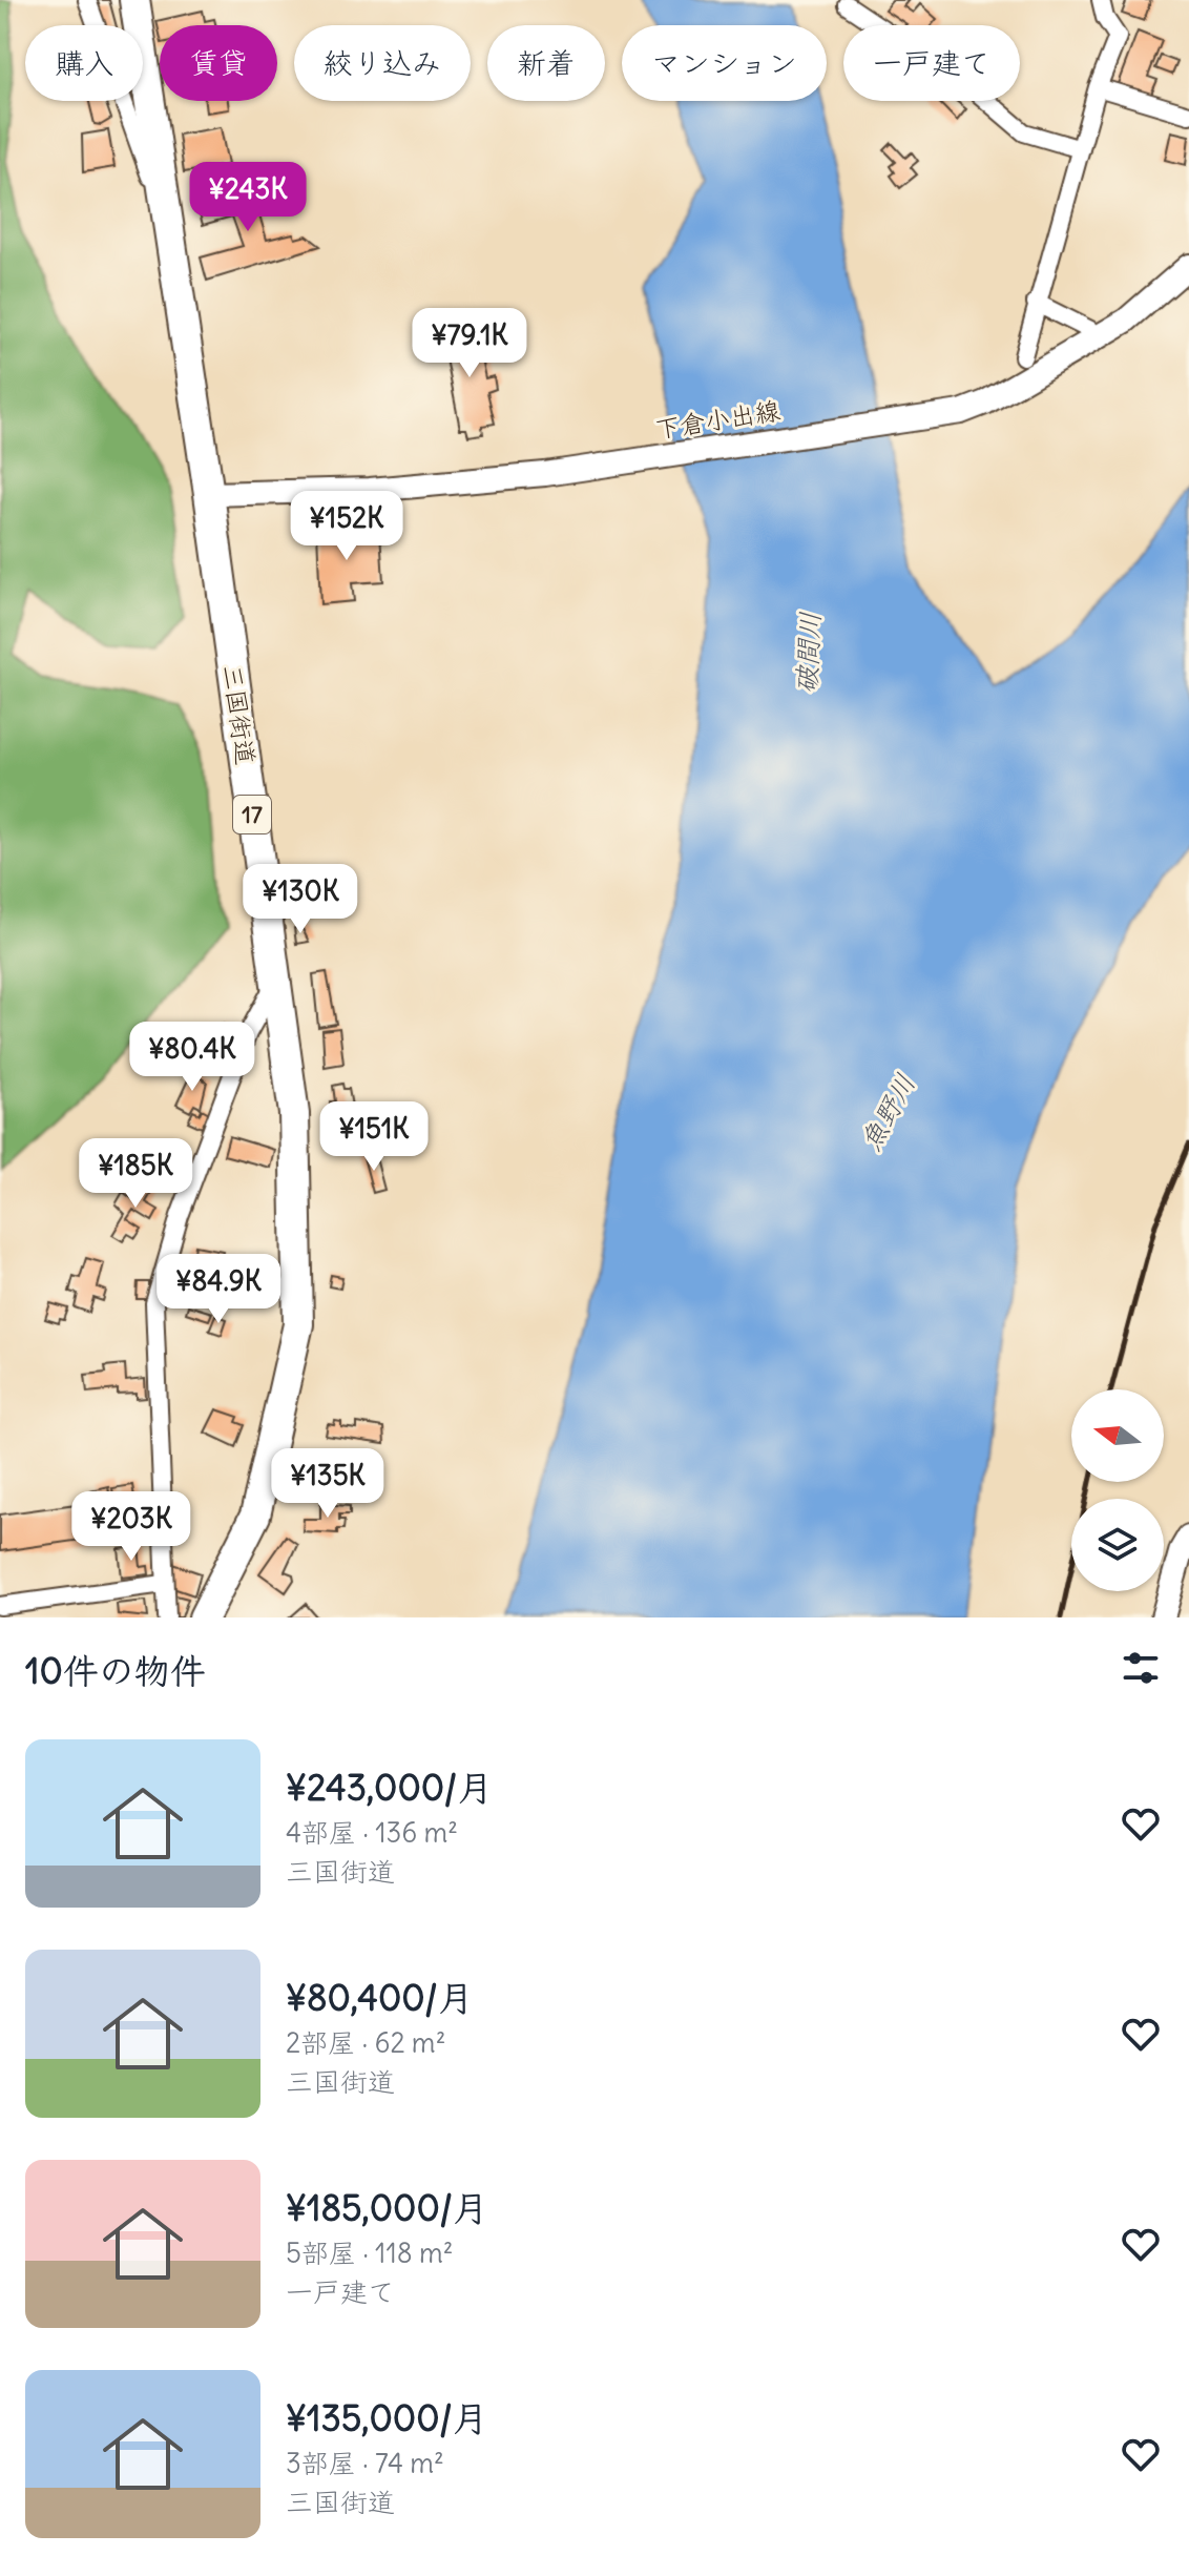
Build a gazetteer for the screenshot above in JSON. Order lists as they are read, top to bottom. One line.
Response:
{"streets":{"highway":["三国街道","17"],"main road":["下倉小出線"]},"crossings":[["下倉小出線","三国街道"]],"water":["破間川","魚野川"],"north":"left","page":{"chip":["購入","賃貸","絞り込み","新着","マンション","一戸建て"],"price":["¥243K","¥79.1K","¥152K","¥130K","¥80.4K","¥151K","¥185K","¥84.9K","¥135K","¥203K"],"heading":"10件の物件","list":[{"name":"¥243,000/月","note":"4部屋 · 136 m² · 三国街道"},{"name":"¥80,400/月","note":"2部屋 · 62 m² · 三国街道"},{"name":"¥185,000/月","note":"5部屋 · 118 m² · 一戸建て"},{"name":"¥135,000/月","note":"3部屋 · 74 m² · 三国街道"}]}}
